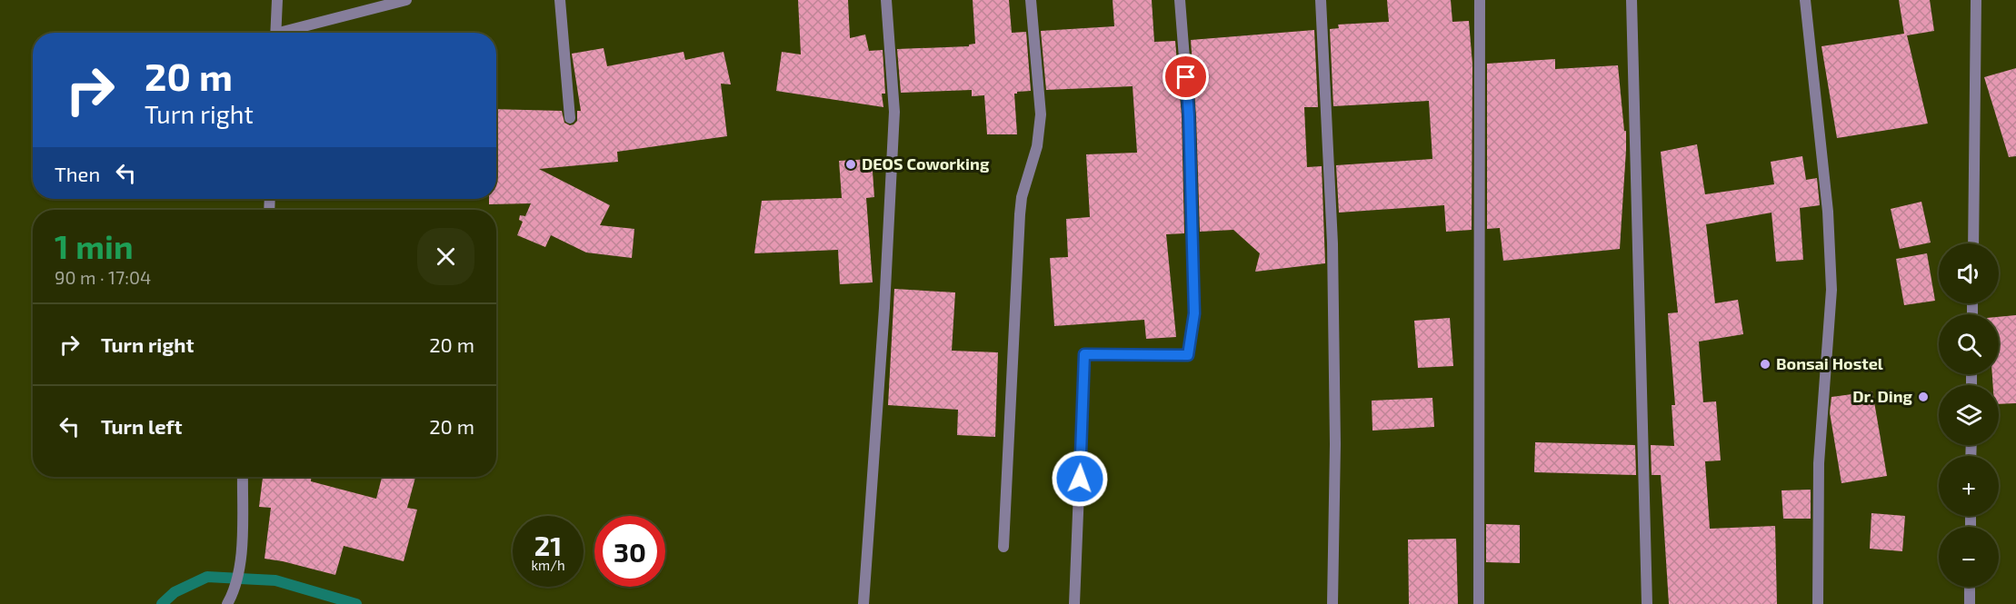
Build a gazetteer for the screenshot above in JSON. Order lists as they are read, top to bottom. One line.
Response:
{"places":["DEOS Coworking","Bonsai Hostel","Dr. Ding"],"page":{"turn":["20 m","Turn right"],"then":"Then","heading":["1 min","90 m · 17:04"],"map_buttons":["+","−"],"list":[{"name":"Turn right","value":"20 m"},{"name":"Turn left","value":"20 m"}],"speed":"21 km/h","limit":"30"}}
